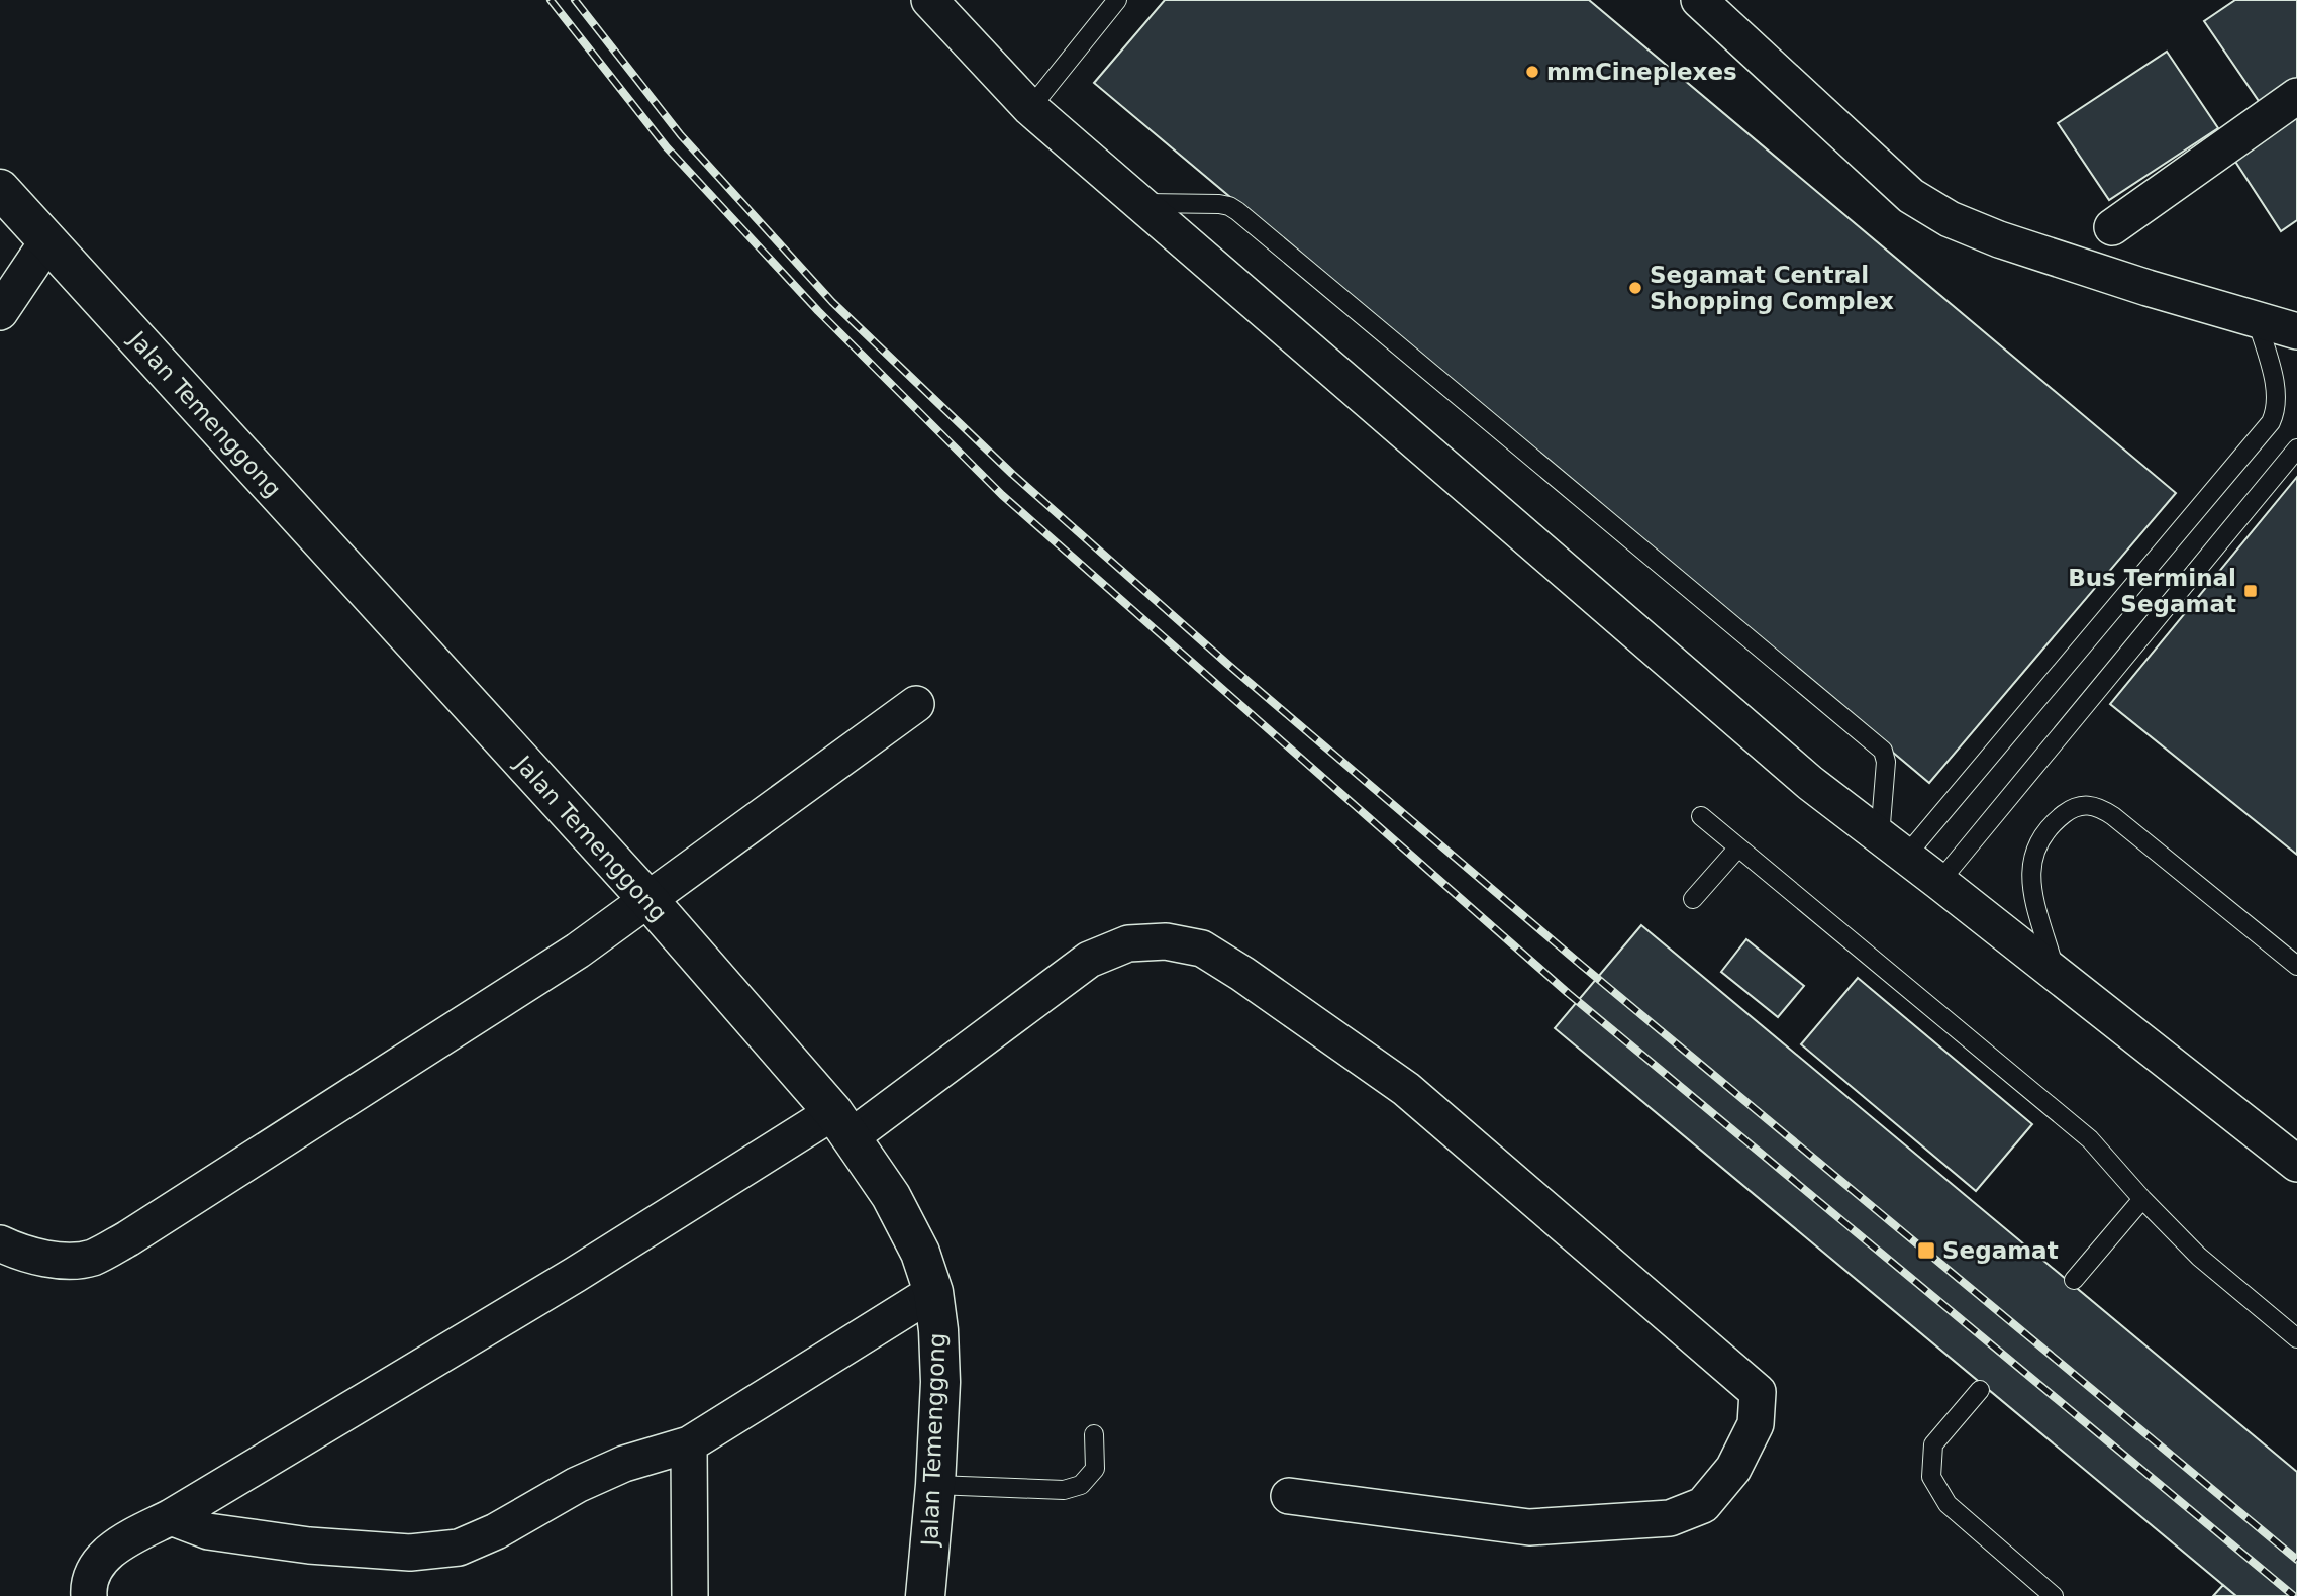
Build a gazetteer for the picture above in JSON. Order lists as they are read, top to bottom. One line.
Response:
{"streets":{"street":["Jalan Temenggong"]},"places":{"other":["mmCineplexes","Segamat Central Shopping Complex"],"transit":["Bus Terminal Segamat","Segamat"]}}
